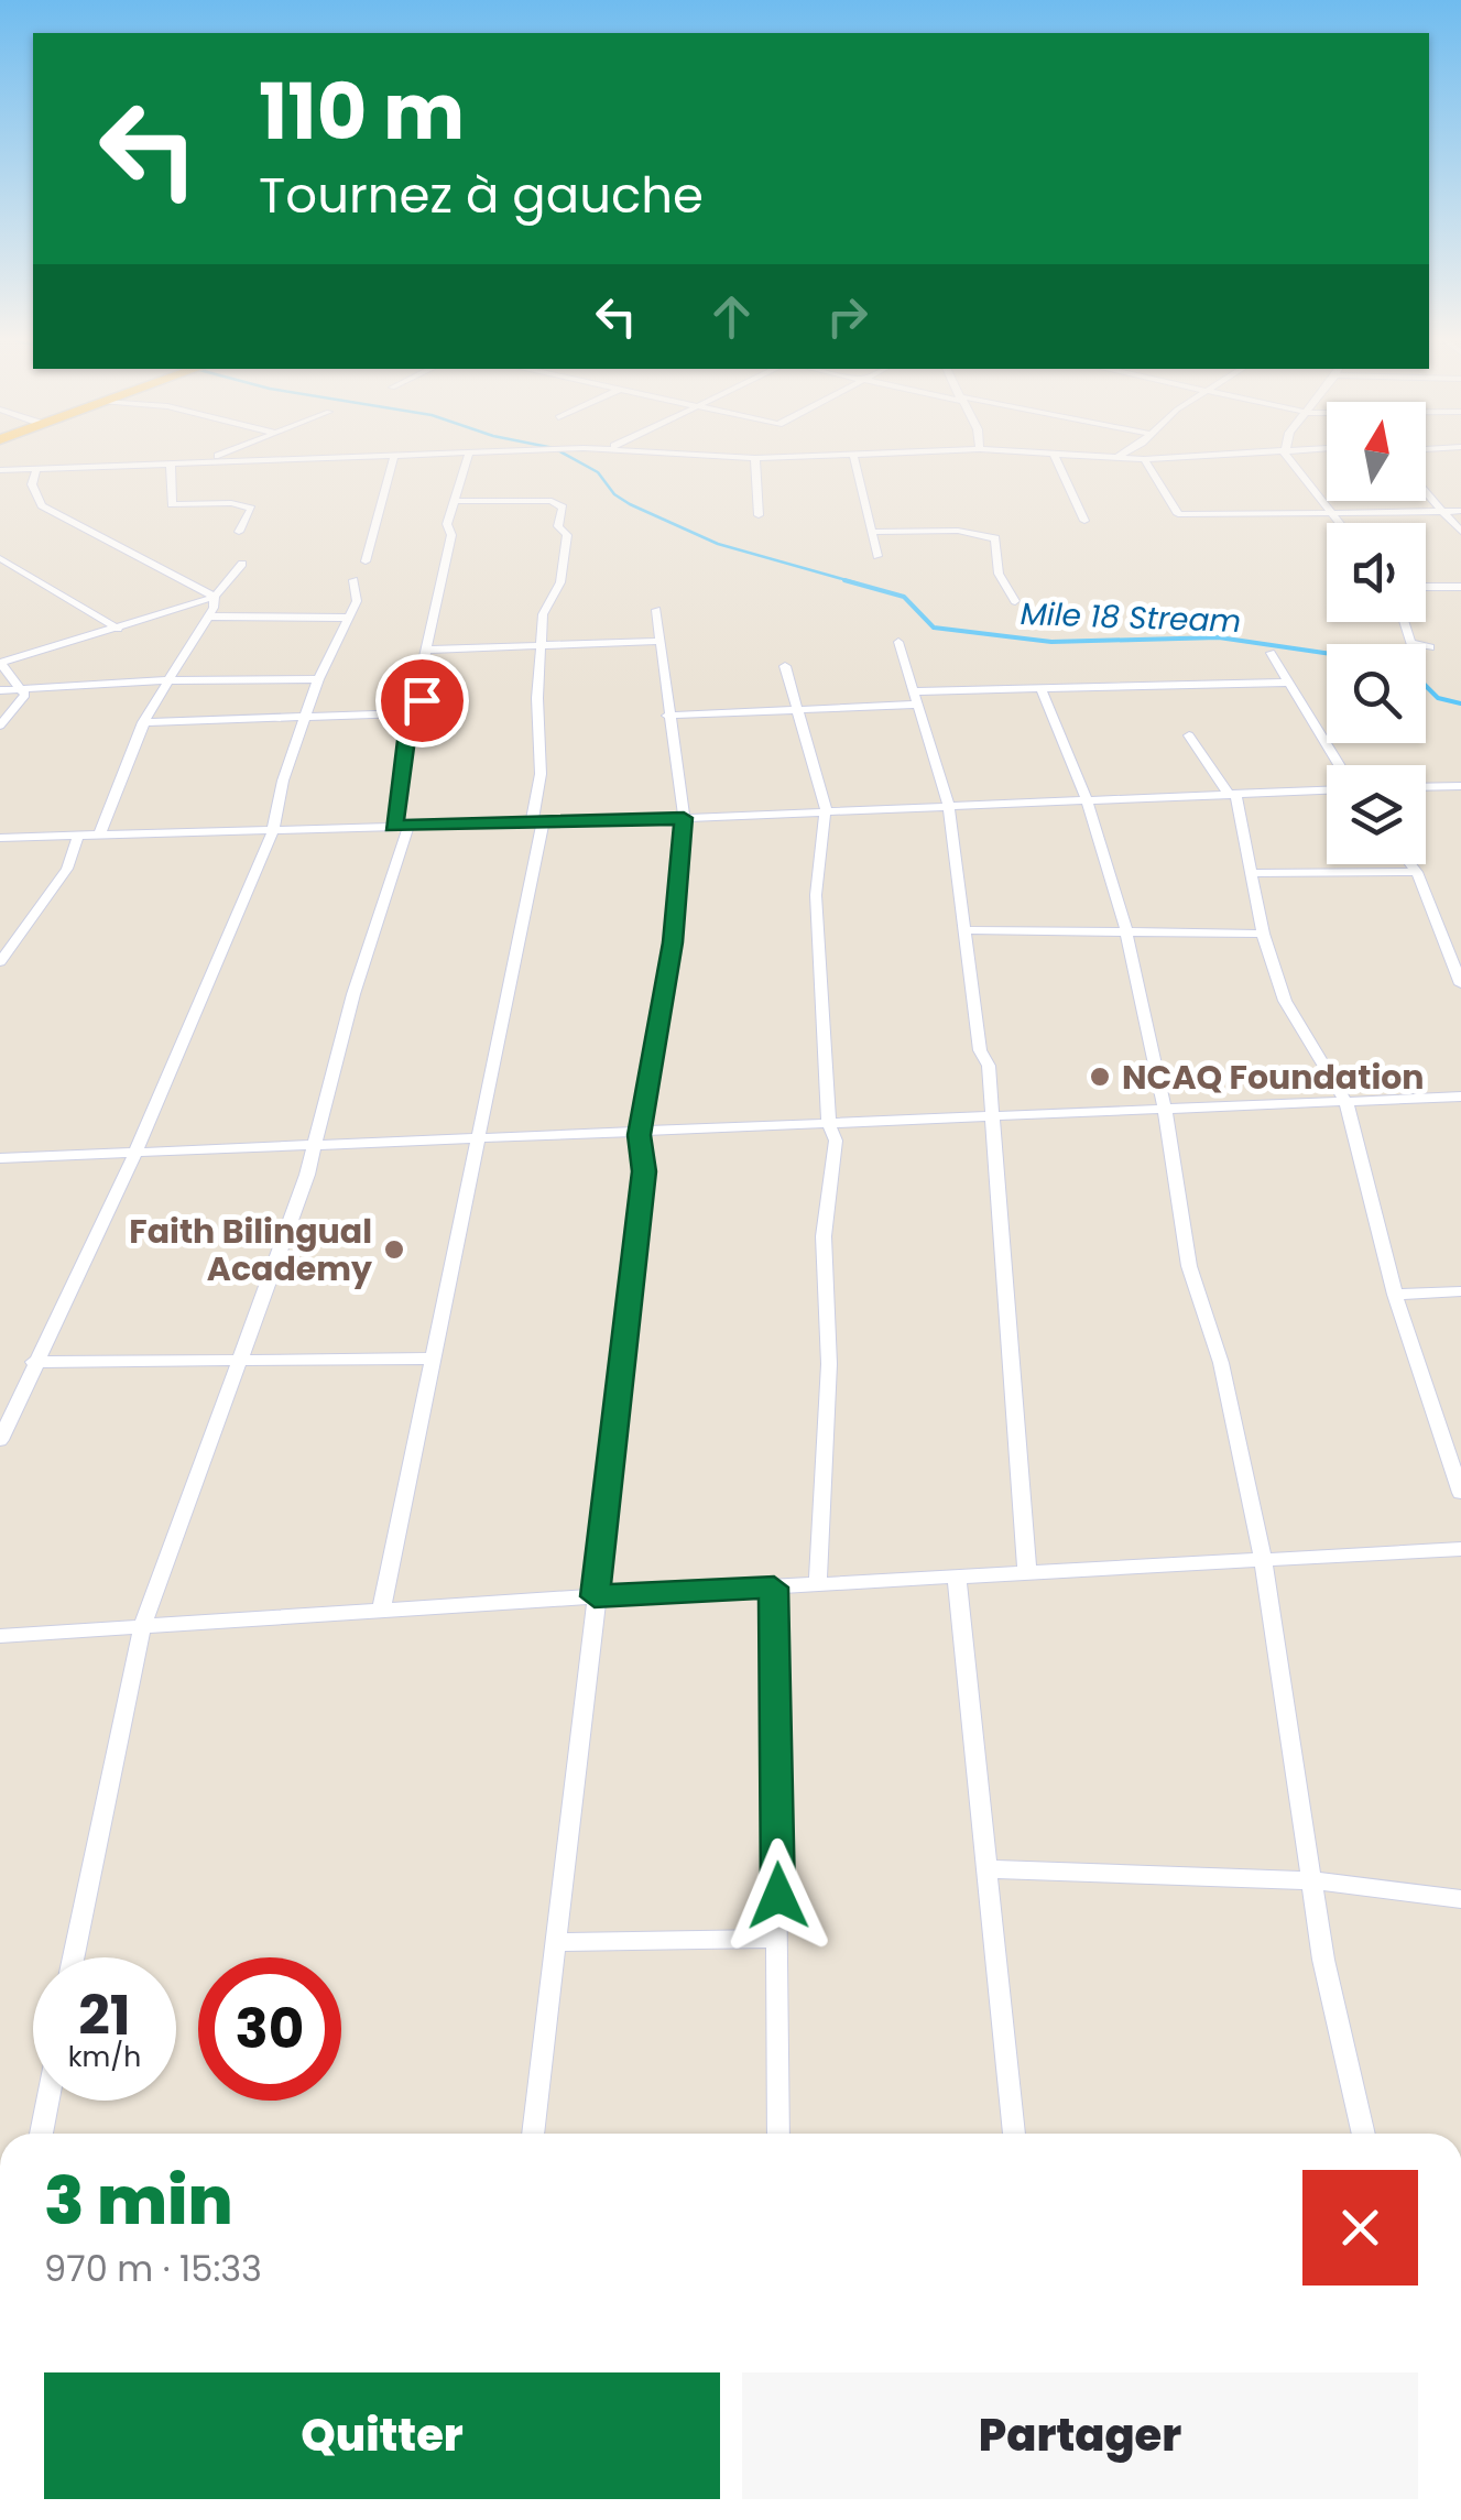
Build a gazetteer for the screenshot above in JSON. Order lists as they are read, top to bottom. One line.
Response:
{"water":["Mile 18 Stream"],"places":["NCAQ Foundation","Faith Bilingual Academy"],"north":"top","page":{"turn":["110 m","Tournez à gauche"],"speed":"21 km/h","limit":"30","heading":["3 min","970 m · 15:33"],"buttons":["Quitter","Partager"]}}
